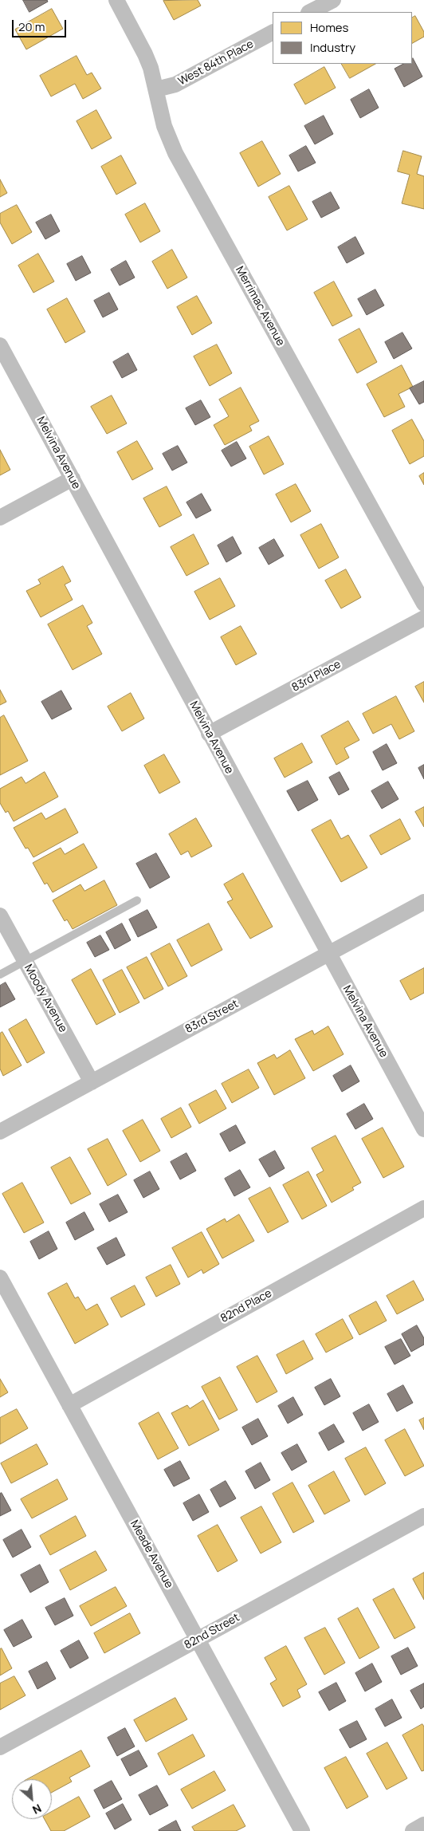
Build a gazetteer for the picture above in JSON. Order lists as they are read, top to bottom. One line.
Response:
{"streets":{"street":["West 84th Place","Merrimac Avenue","Melvina Avenue","83rd Place","Moody Avenue","83rd Street","82nd Place","Meade Avenue","82nd Street"]},"crossings":[["West 84th Place","Merrimac Avenue"],["Melvina Avenue","83rd Place"],["Melvina Avenue","83rd Street"],["Moody Avenue","83rd Street"],["82nd Place","Meade Avenue"],["Meade Avenue","82nd Street"]],"legend":["Homes","Industry"],"scale_bar":"20 m","north":"bottom right"}
